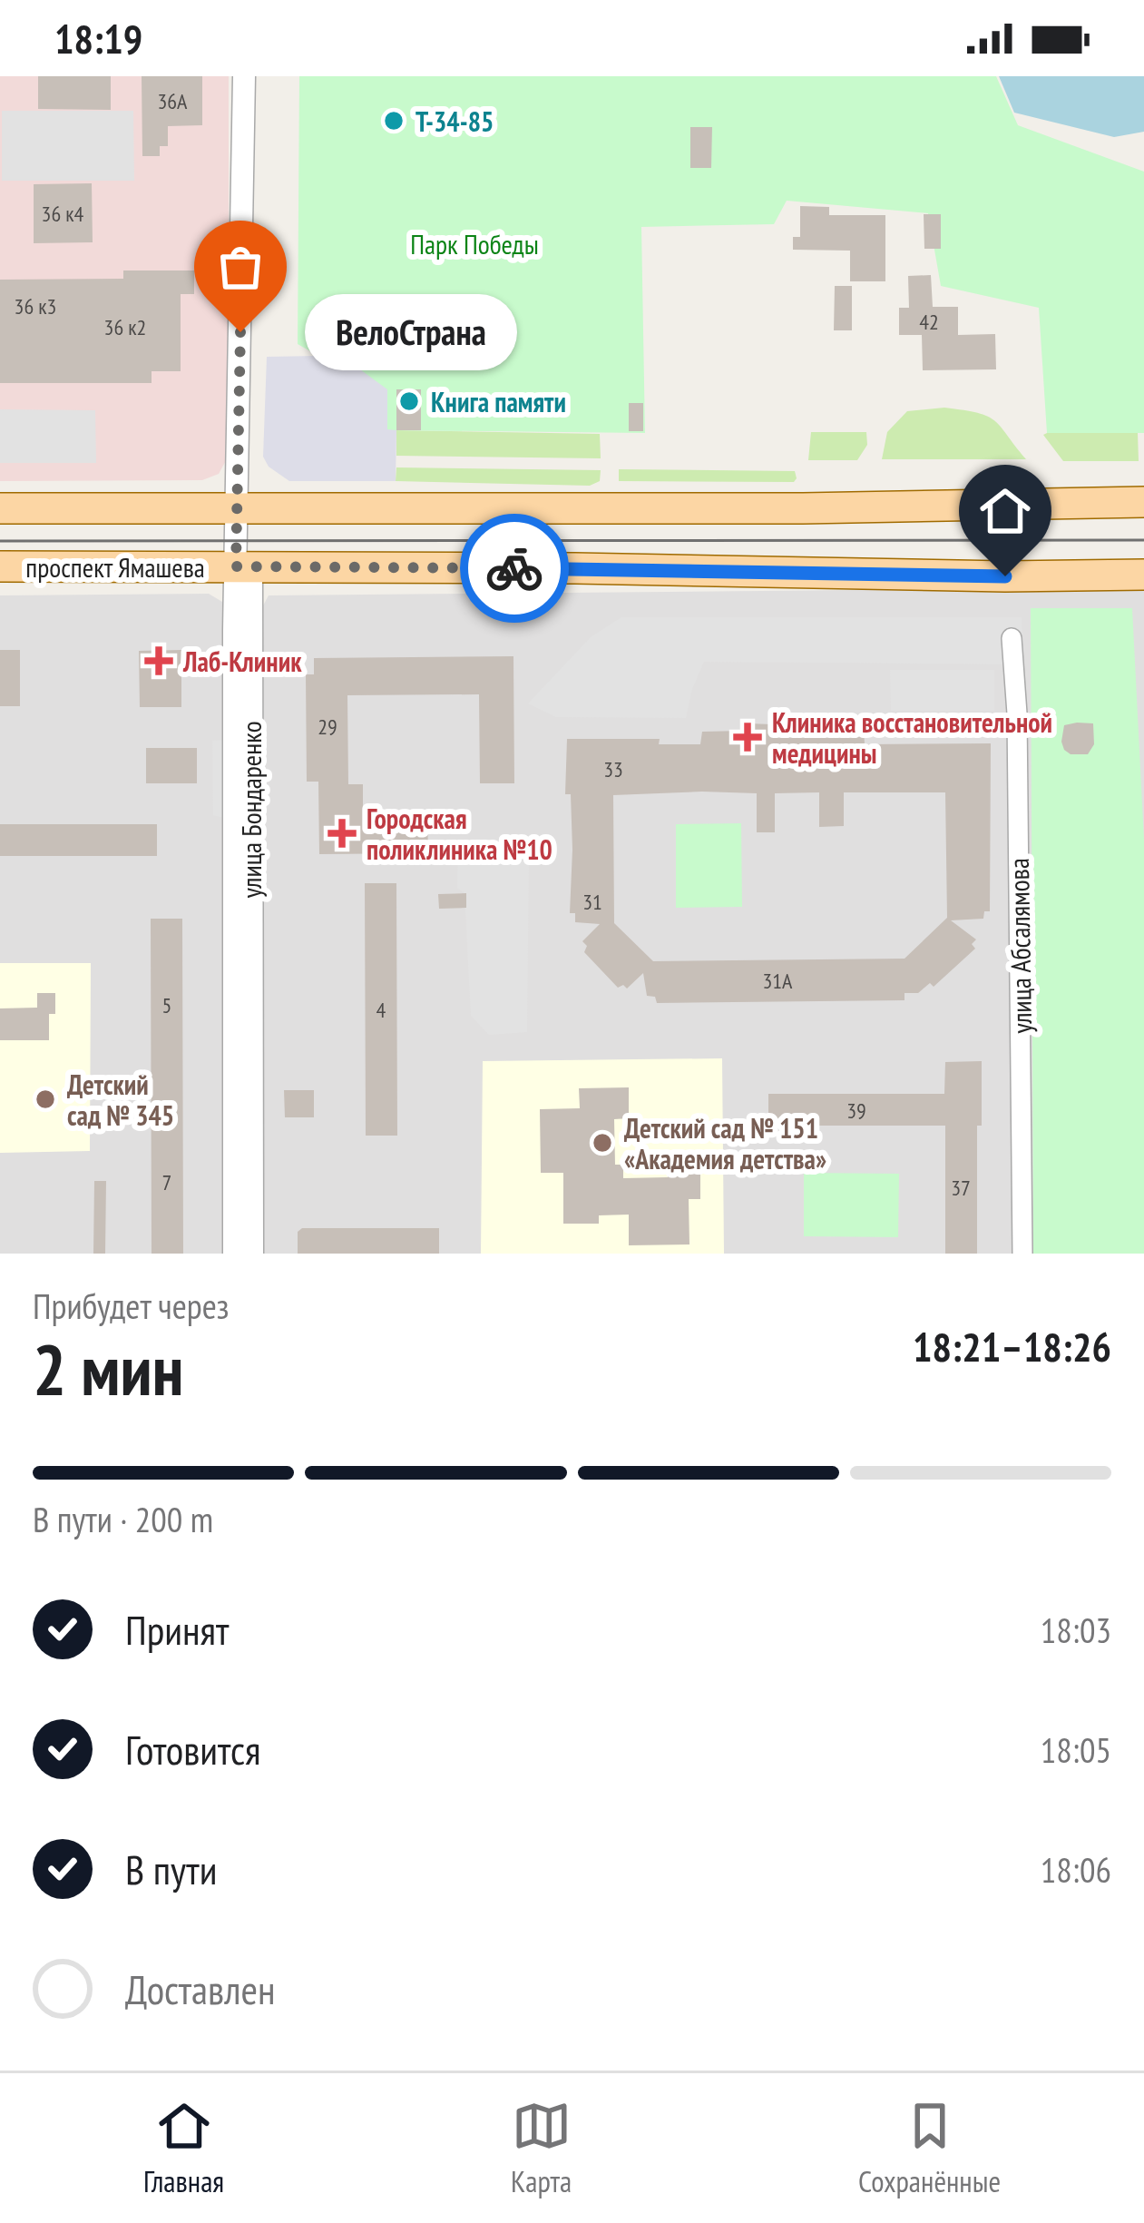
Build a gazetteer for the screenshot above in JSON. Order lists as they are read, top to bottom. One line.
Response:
{"streets":{"main road":["проспект Ямашева"],"street":["улица Бондаренко","улица Абсалямова"]},"crossings":[["проспект Ямашева","улица Бондаренко"]],"parks":["Парк Победы"],"places":{"other":["Т-34-85","ВелоСтрана","Книга памяти","Детский сад № 345","Детский сад № 151 «Академия детства»"],"health":["Лаб-Клиник","Клиника восстановительной медицины","Городская поликлиника №10"]},"house_numbers":["36А","36 к4","36 к3","42","36 к2","29","33","31","31А","5","4","39","7","37"],"page":{"status":"18:19","bubble":"ВелоСтрана","heading":["2 мин","Прибудет через","18:21–18:26"],"bar":"В пути · 200 m","list":[["Принят","18:03"],["Готовится","18:05"],["В пути","18:06"],"Доставлен"],"tabs":["Главная","Карта","Сохранённые"]}}
